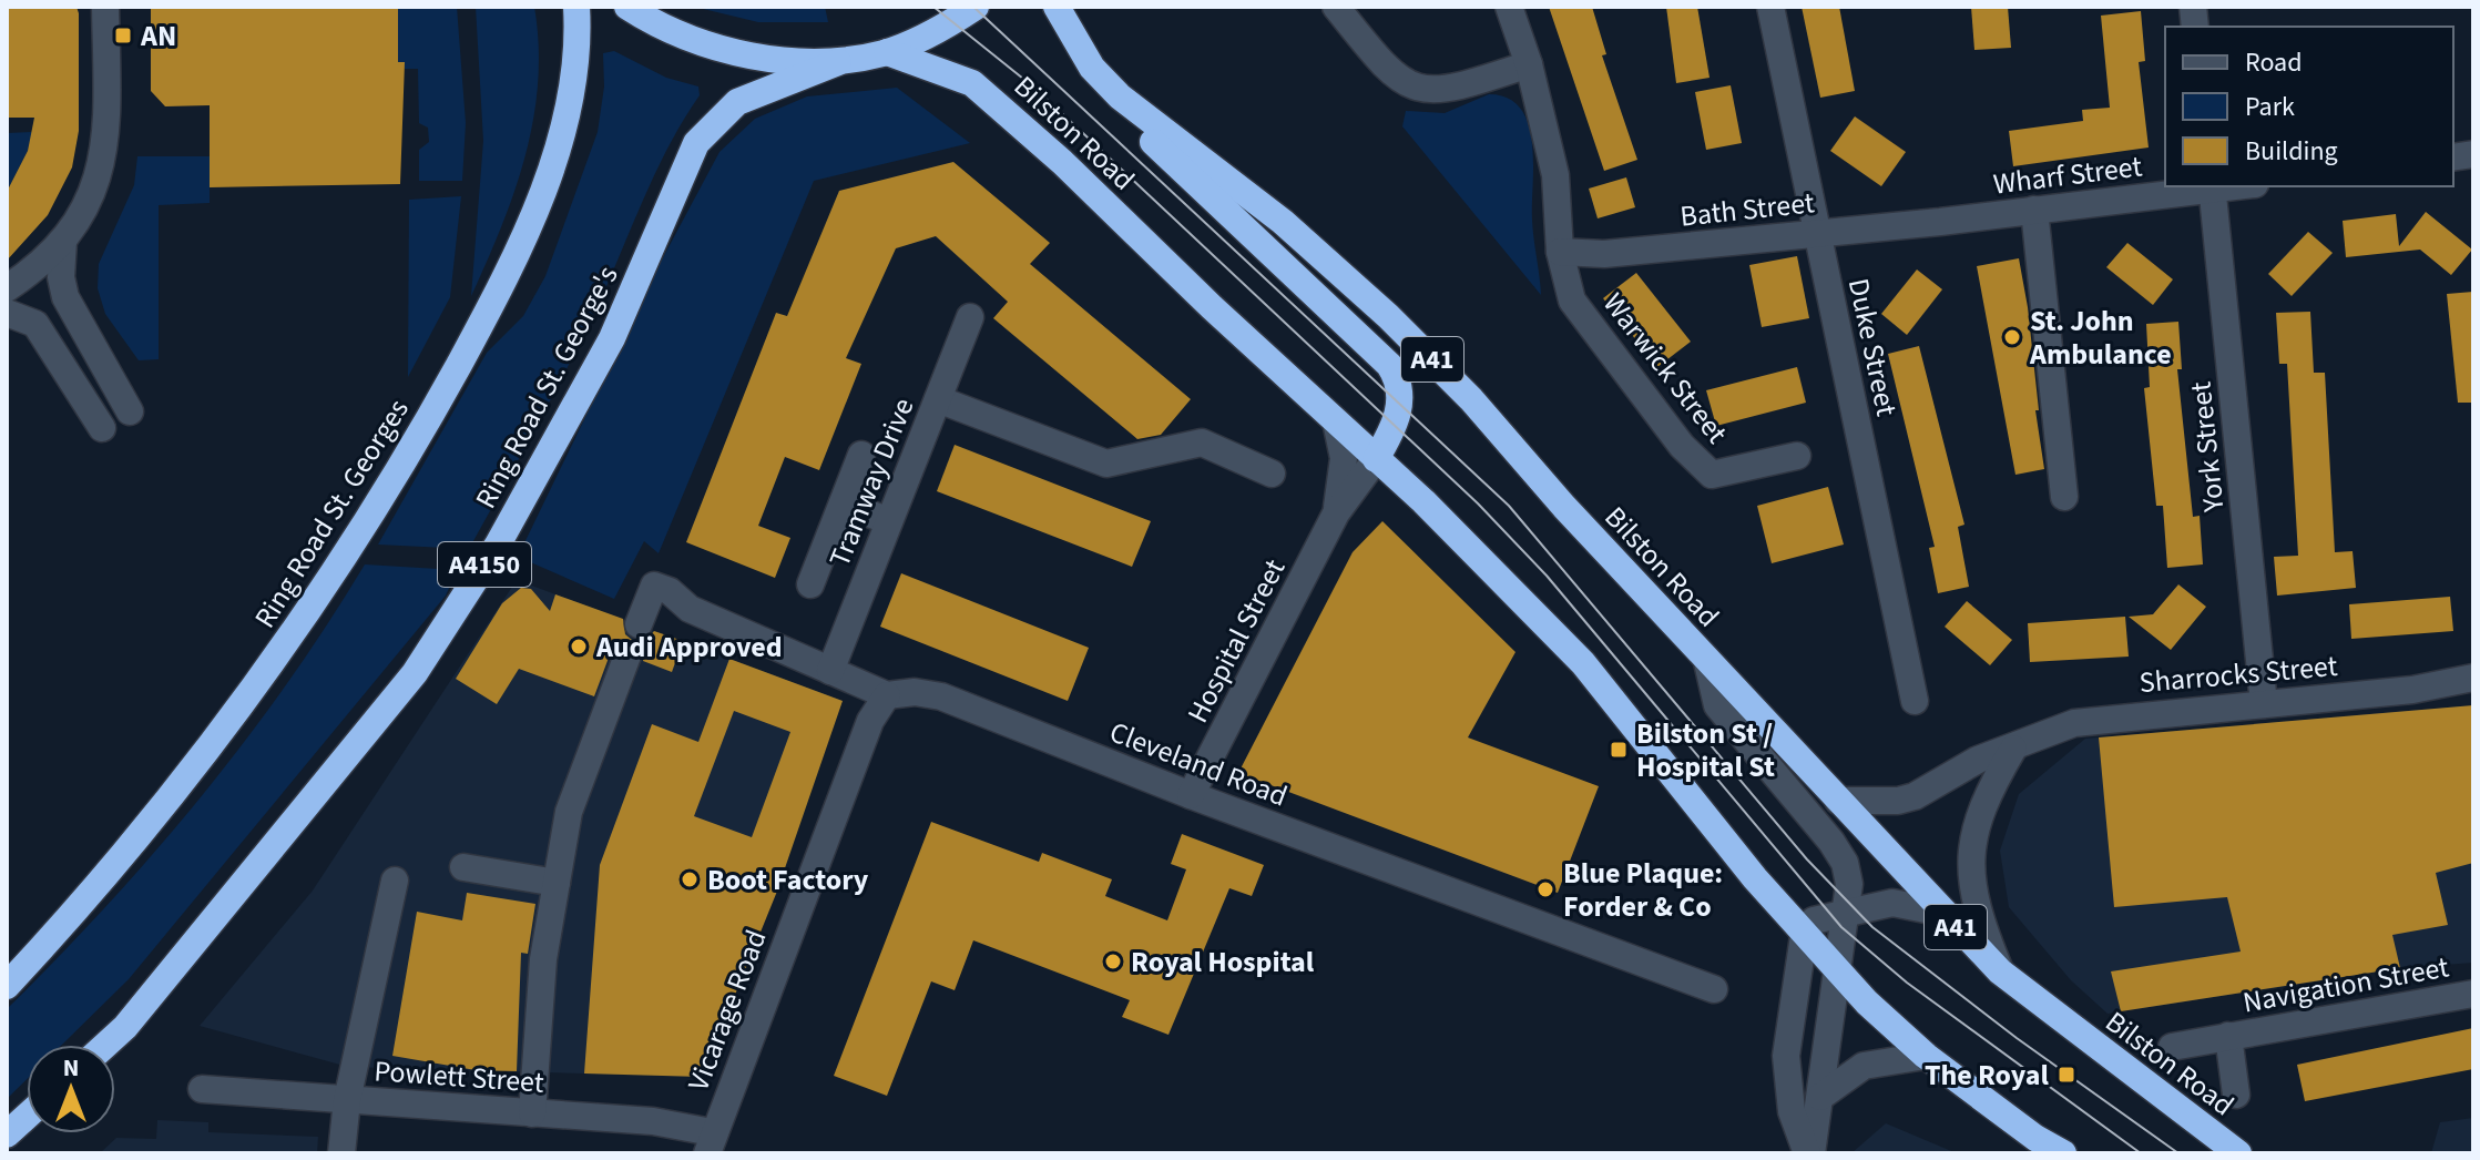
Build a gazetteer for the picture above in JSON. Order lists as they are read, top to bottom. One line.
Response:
{"streets":{"highway":["Bilston Road","A41","Ring Road St. George's","Ring Road St. Georges","A4150"],"street":["Wharf Street","Bath Street","Duke Street","Warwick Street","York Street","Tramway Drive","Hospital Street","Sharrocks Street","Cleveland Road","Navigation Street","Vicarage Road","Powlett Street"]},"crossings":[["Bilston Road","A4150"],["Bilston Road","Sharrocks Street"],["Wharf Street","Bath Street"],["Wharf Street","York Street"],["Bath Street","Duke Street"],["Bath Street","Warwick Street"],["Ring Road St. George's","A4150"],["York Street","Sharrocks Street"],["Tramway Drive","Cleveland Road"],["Hospital Street","Cleveland Road"],["Cleveland Road","Vicarage Road"],["Vicarage Road","Powlett Street"]],"places":{"transit":["AN","Bilston St / Hospital St","The Royal"],"other":["St. John Ambulance","Audi Approved","Boot Factory","Blue Plaque: Forder & Co","Royal Hospital"]},"legend":["Road","Park","Building"],"north":"top"}
